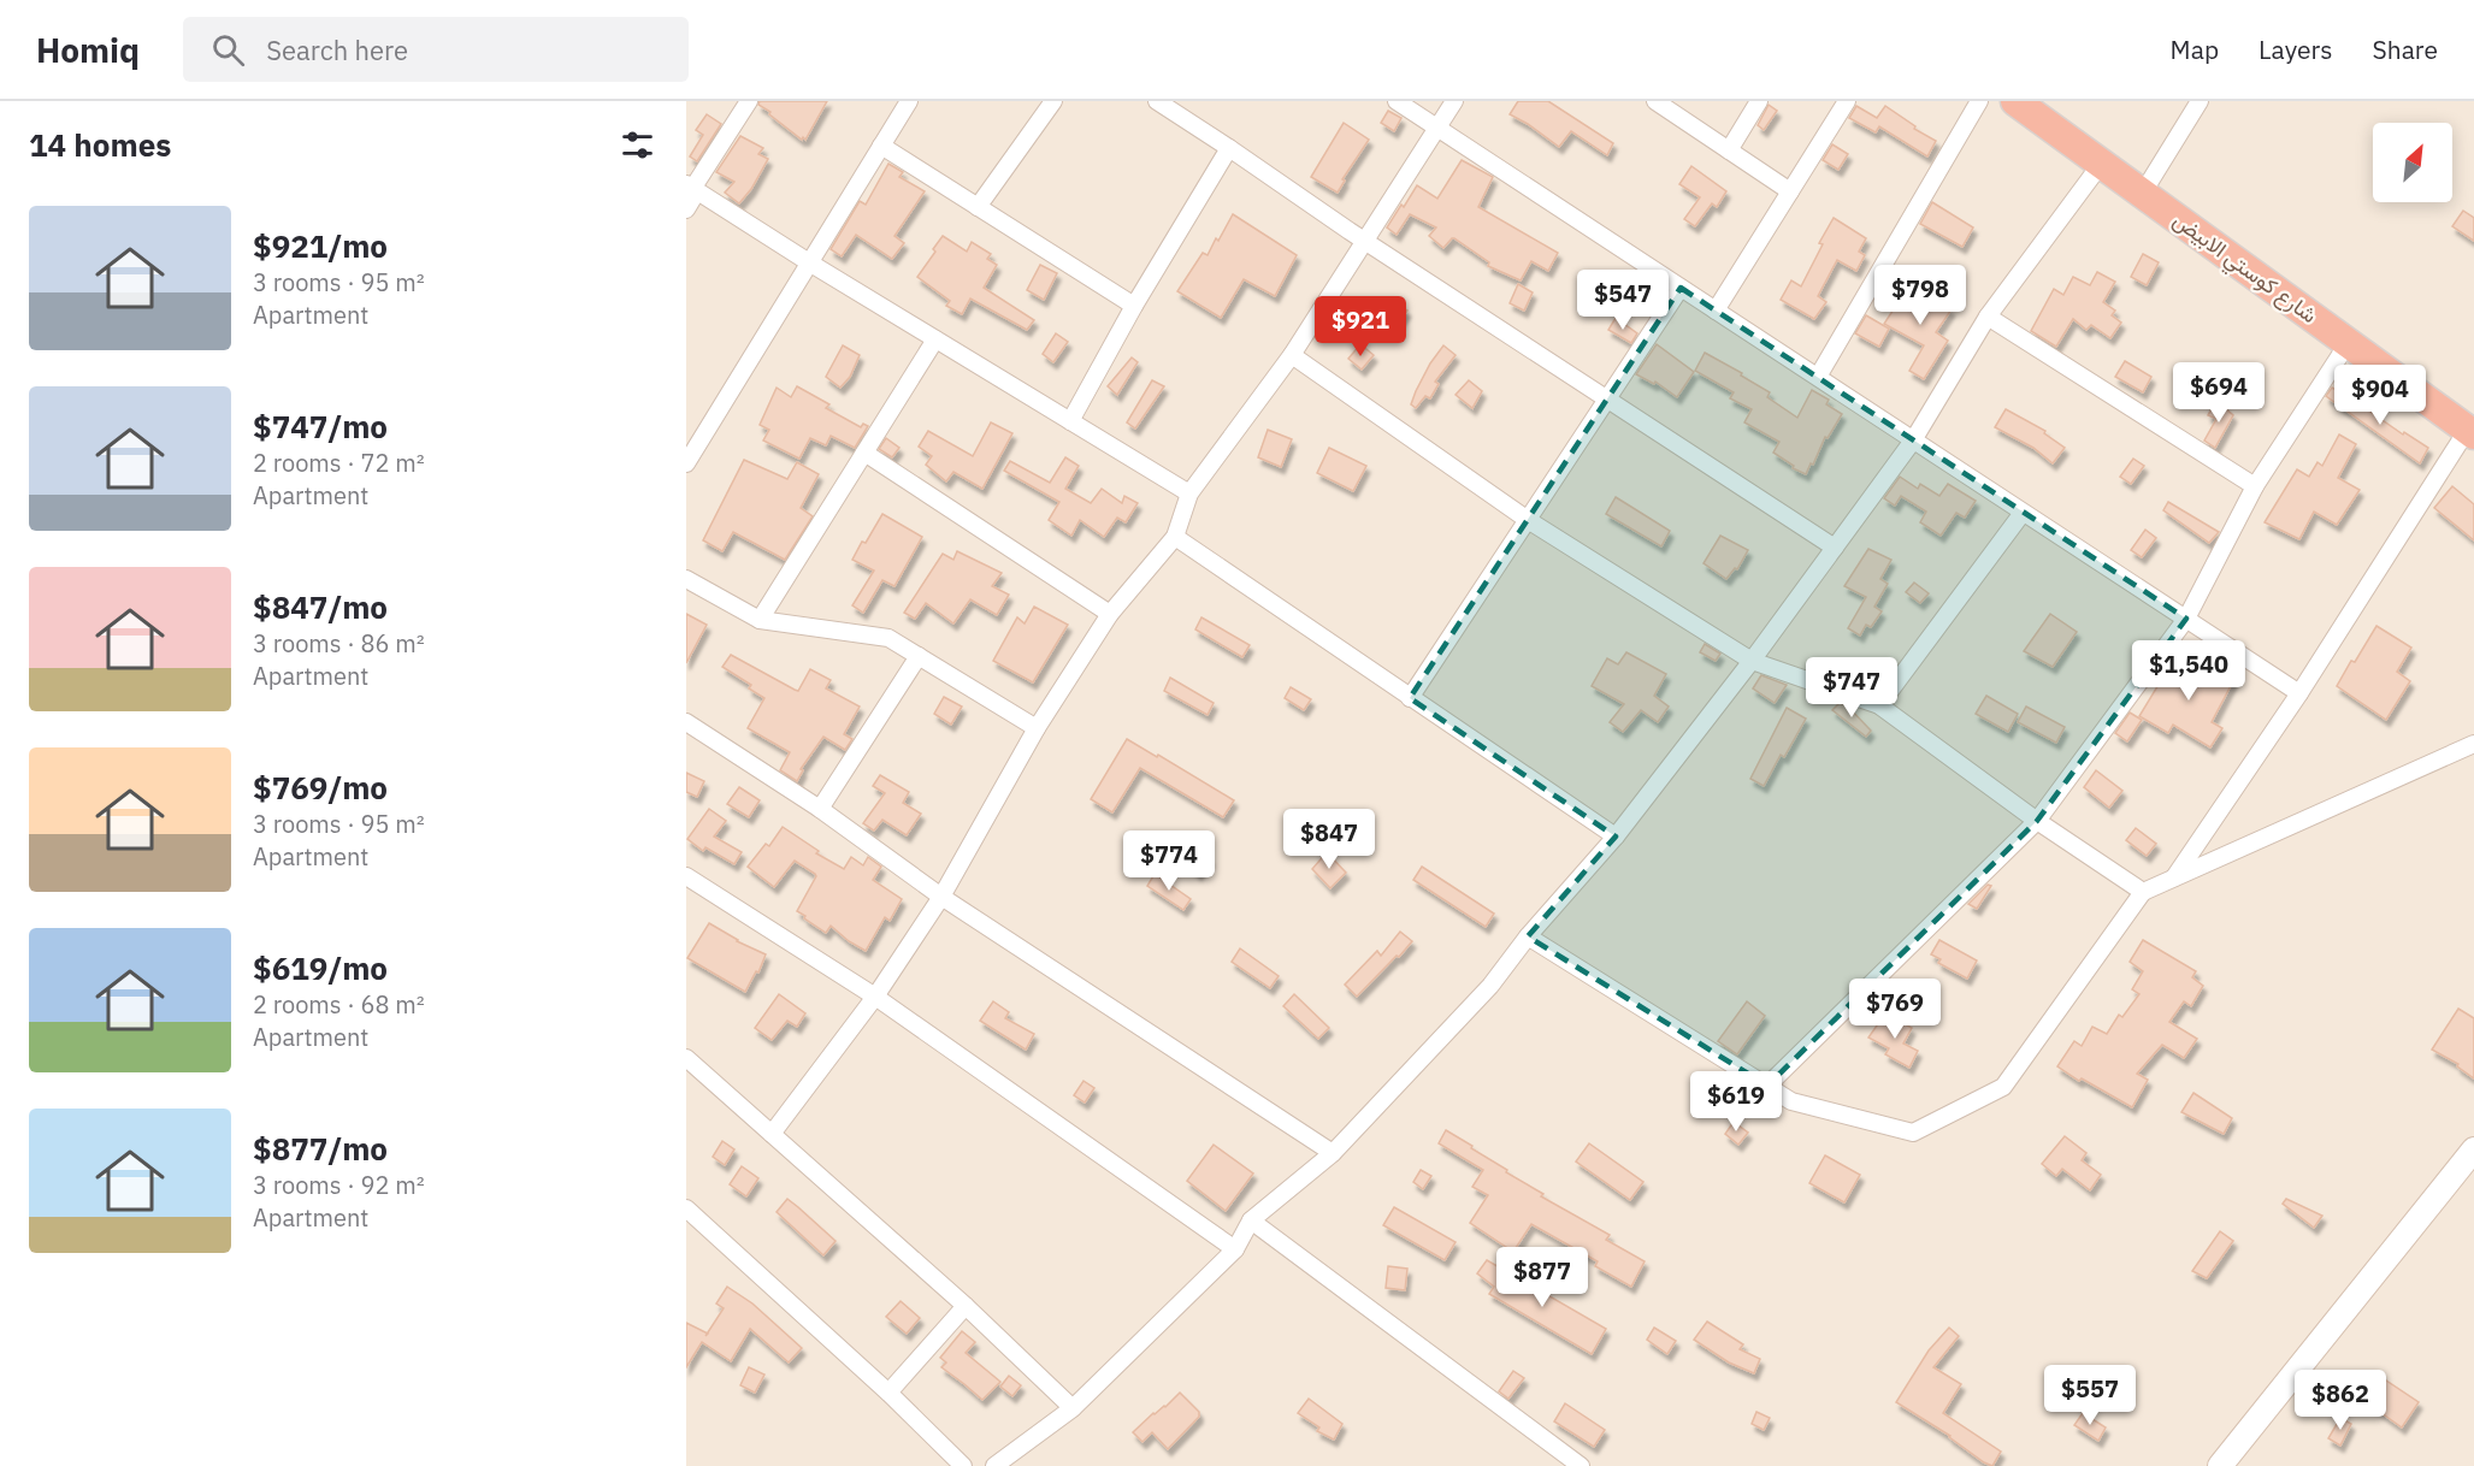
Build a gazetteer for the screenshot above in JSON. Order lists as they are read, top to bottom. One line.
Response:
{"streets":{"highway":["شارع كوستي الابيض"]},"north":"top right","page":{"header":"Homiq","search":"Search here","nav":["Map","Layers","Share"],"heading":"14 homes","list":[{"name":"$921/mo","note":"3 rooms · 95 m² · Apartment"},{"name":"$747/mo","note":"2 rooms · 72 m² · Apartment"},{"name":"$847/mo","note":"3 rooms · 86 m² · Apartment"},{"name":"$769/mo","note":"3 rooms · 95 m² · Apartment"},{"name":"$619/mo","note":"2 rooms · 68 m² · Apartment"},{"name":"$877/mo","note":"3 rooms · 92 m² · Apartment"}],"price":["$798","$547","$921","$694","$904","$1,540","$747","$847","$774","$769","$619","$877","$557","$862"]}}
